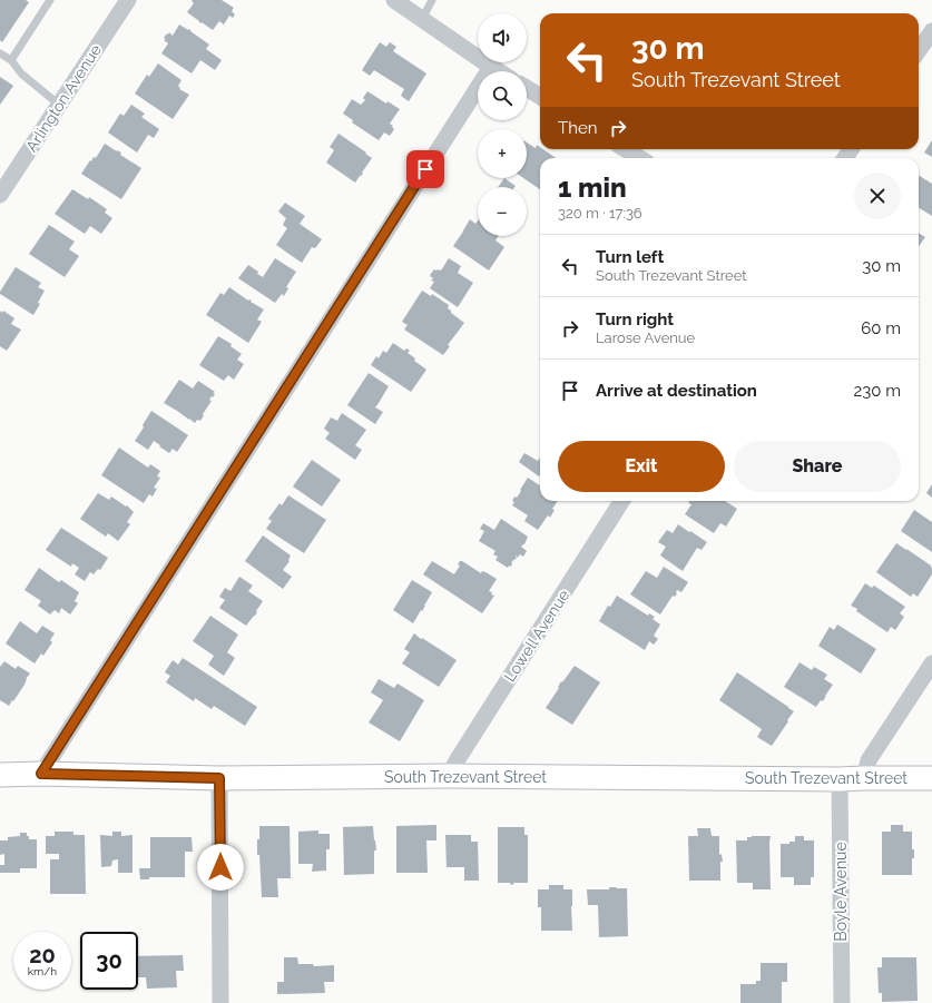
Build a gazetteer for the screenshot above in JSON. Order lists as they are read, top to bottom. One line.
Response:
{"streets":{"street":["Arlington Avenue","Lowell Avenue","South Trezevant Street","Boyle Avenue"]},"crossings":[["Lowell Avenue","South Trezevant Street"],["South Trezevant Street","Boyle Avenue"]],"page":{"map_buttons":["+","−"],"turn":["30 m","South Trezevant Street"],"then":"Then","heading":["1 min","320 m · 17:36"],"list":[{"name":"Turn left","note":"South Trezevant Street","value":"30 m"},{"name":"Turn right","note":"Larose Avenue","value":"60 m"},{"name":"Arrive at destination","value":"230 m"}],"buttons":["Exit","Share"],"speed":"20 km/h","limit":"30"}}
